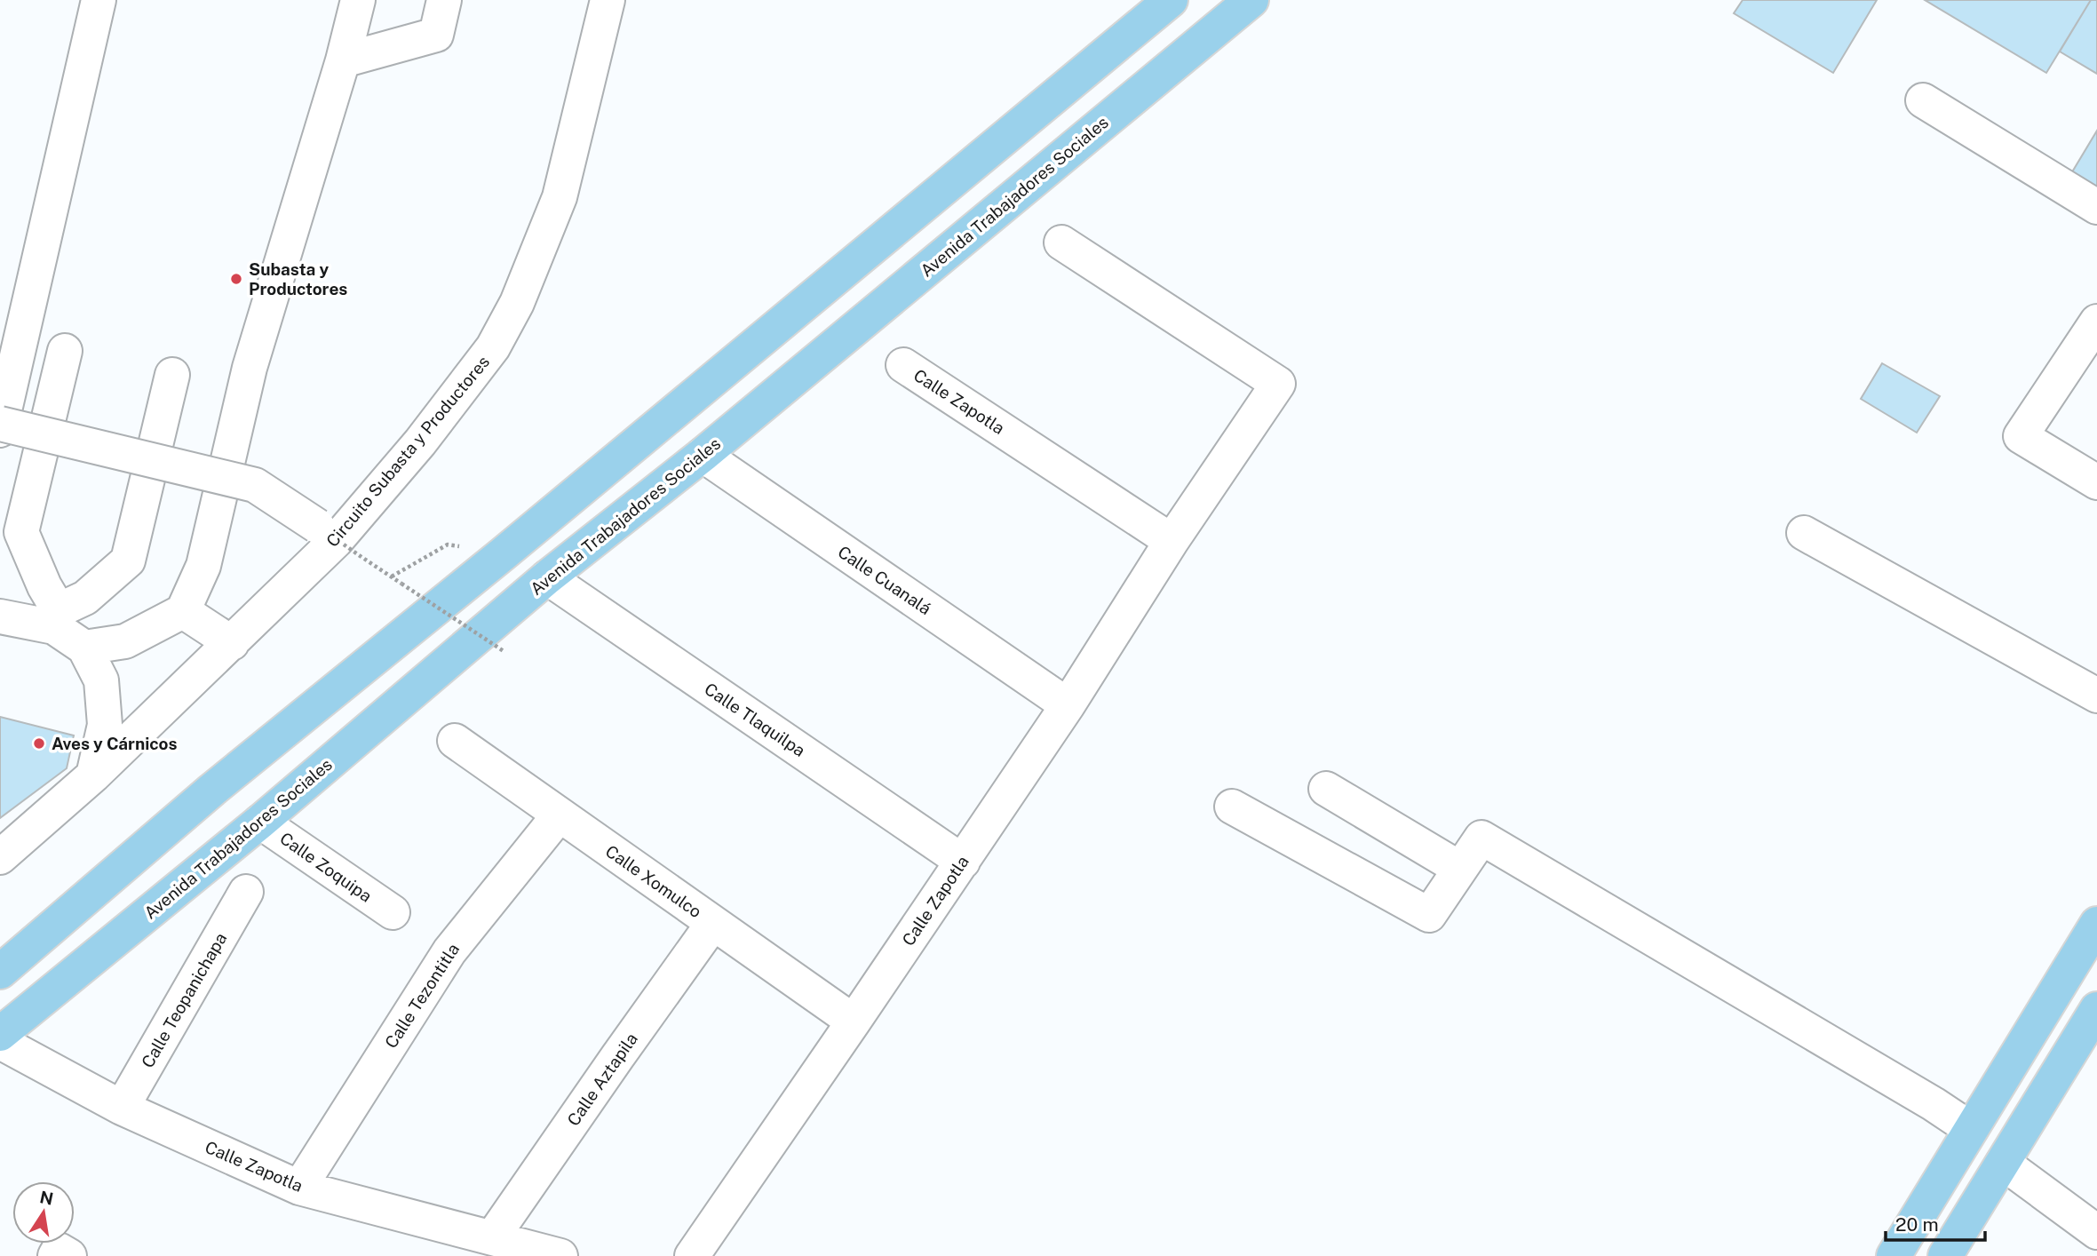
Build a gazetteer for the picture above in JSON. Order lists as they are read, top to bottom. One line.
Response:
{"streets":{"main road":["Avenida Trabajadores Sociales"],"street":["Calle Zapotla","Circuito Subasta y Productores","Calle Cuanalá","Calle Tlaquilpa","Calle Zoquipa","Calle Xomulco","Calle Tezontitla","Calle Teopanichapa","Calle Aztapila"]},"crossings":[["Avenida Trabajadores Sociales","Calle Cuanalá"],["Avenida Trabajadores Sociales","Calle Tlaquilpa"],["Avenida Trabajadores Sociales","Calle Zoquipa"],["Calle Zapotla","Calle Cuanalá"],["Calle Zapotla","Calle Tlaquilpa"],["Calle Zapotla","Calle Xomulco"],["Calle Zapotla","Calle Tezontitla"],["Calle Zapotla","Calle Teopanichapa"],["Calle Zapotla","Calle Aztapila"],["Calle Xomulco","Calle Tezontitla"],["Calle Xomulco","Calle Aztapila"]],"places":["Subasta y Productores","Aves y Cárnicos"],"scale_bar":"20 m","north":"top"}
